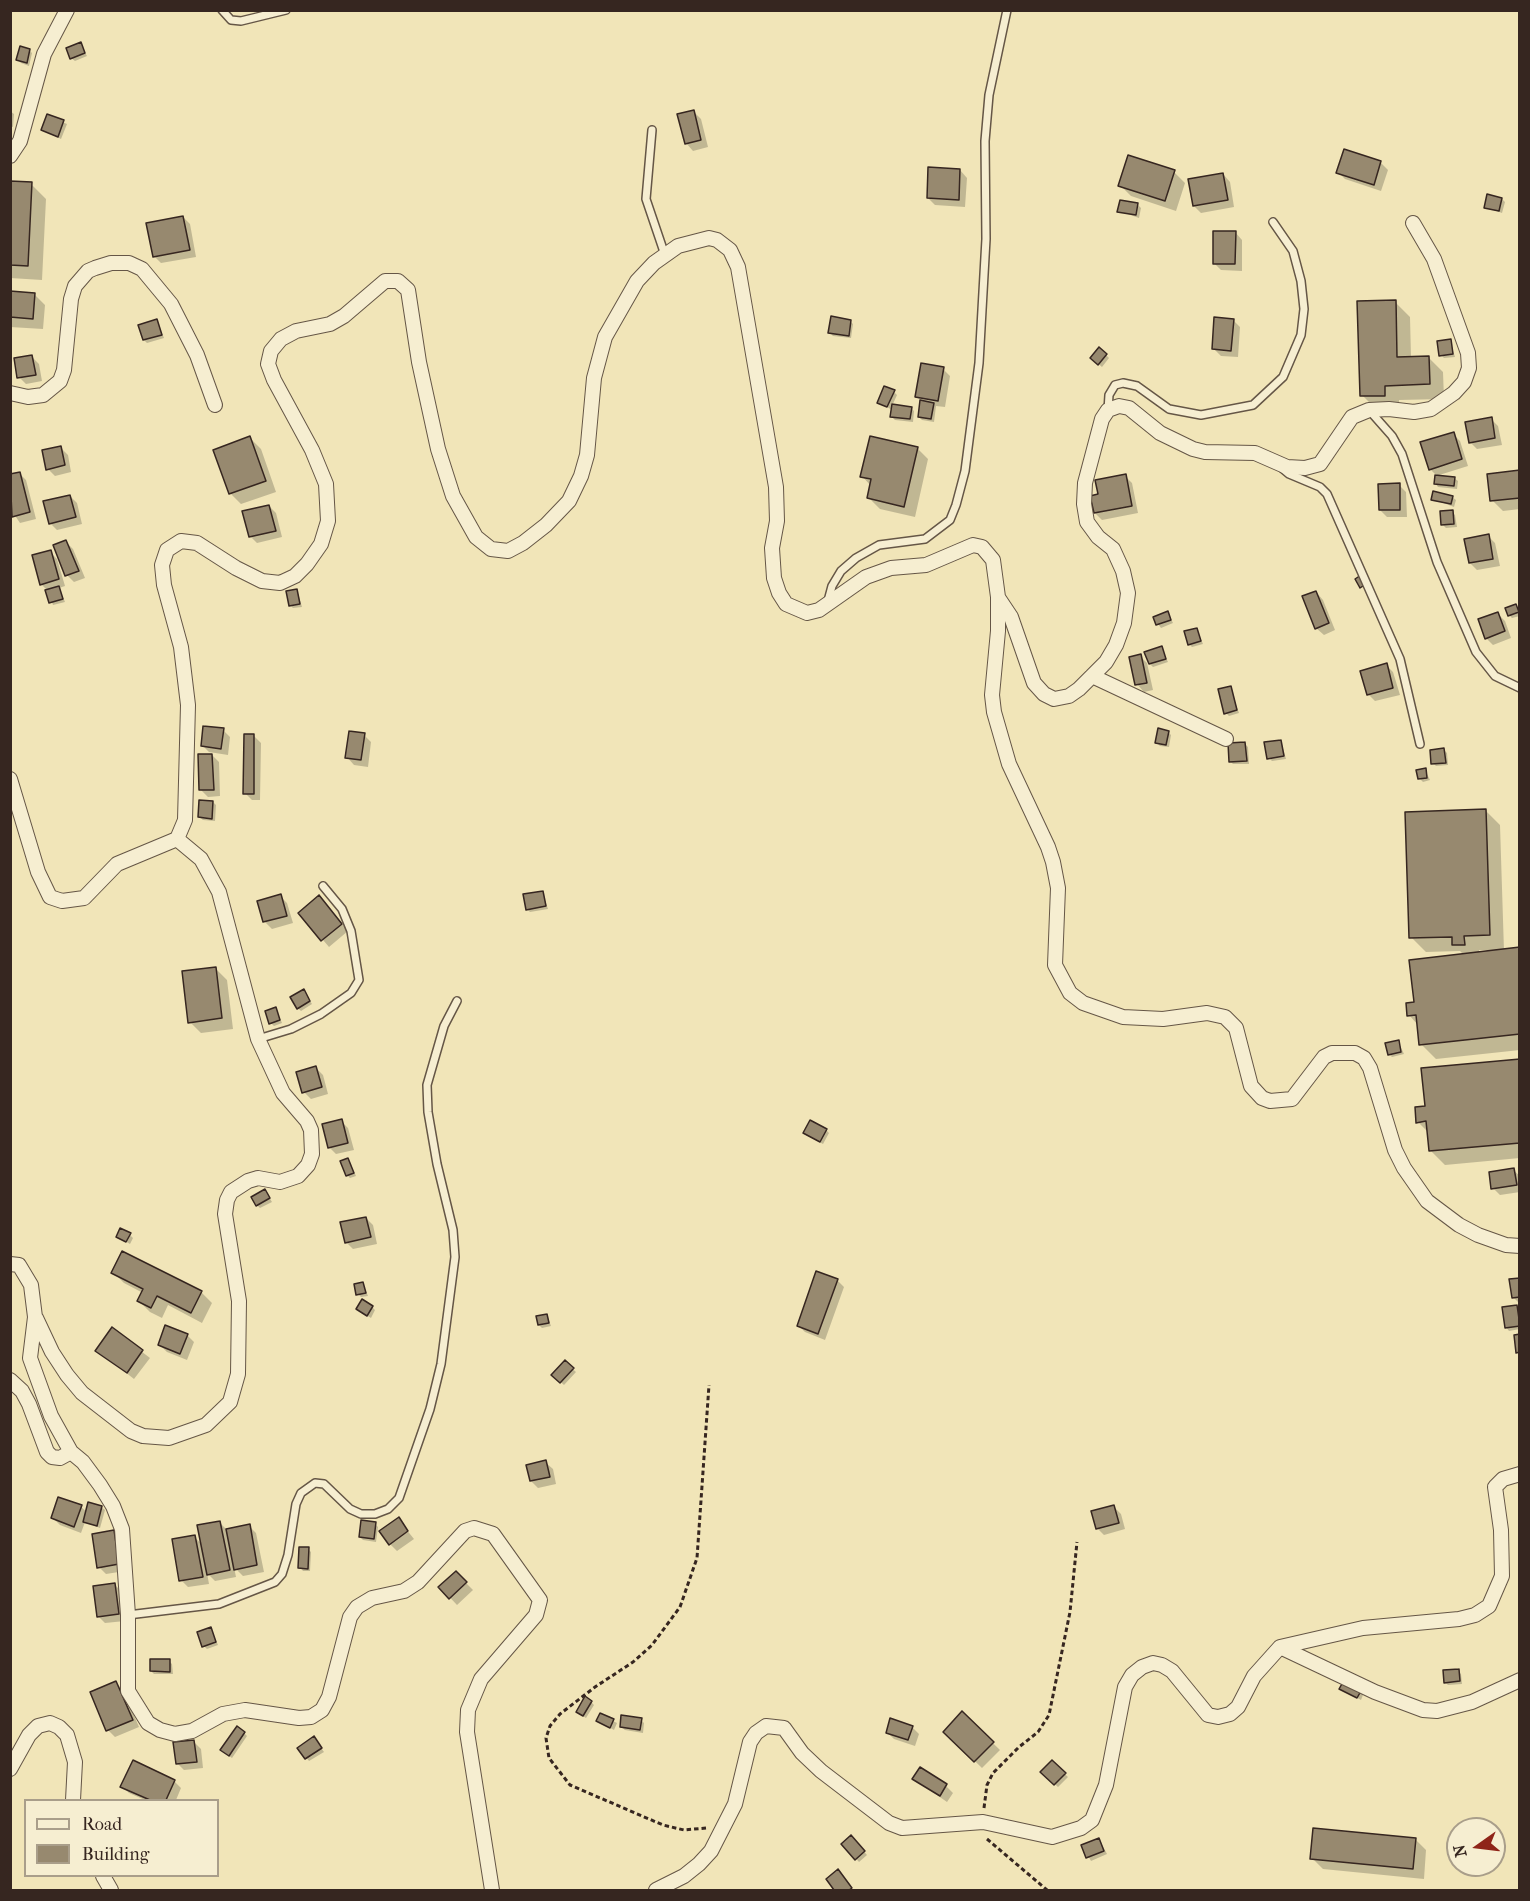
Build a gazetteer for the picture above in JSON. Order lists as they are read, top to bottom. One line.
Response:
{"legend":["Road","Building"],"north":"left"}
